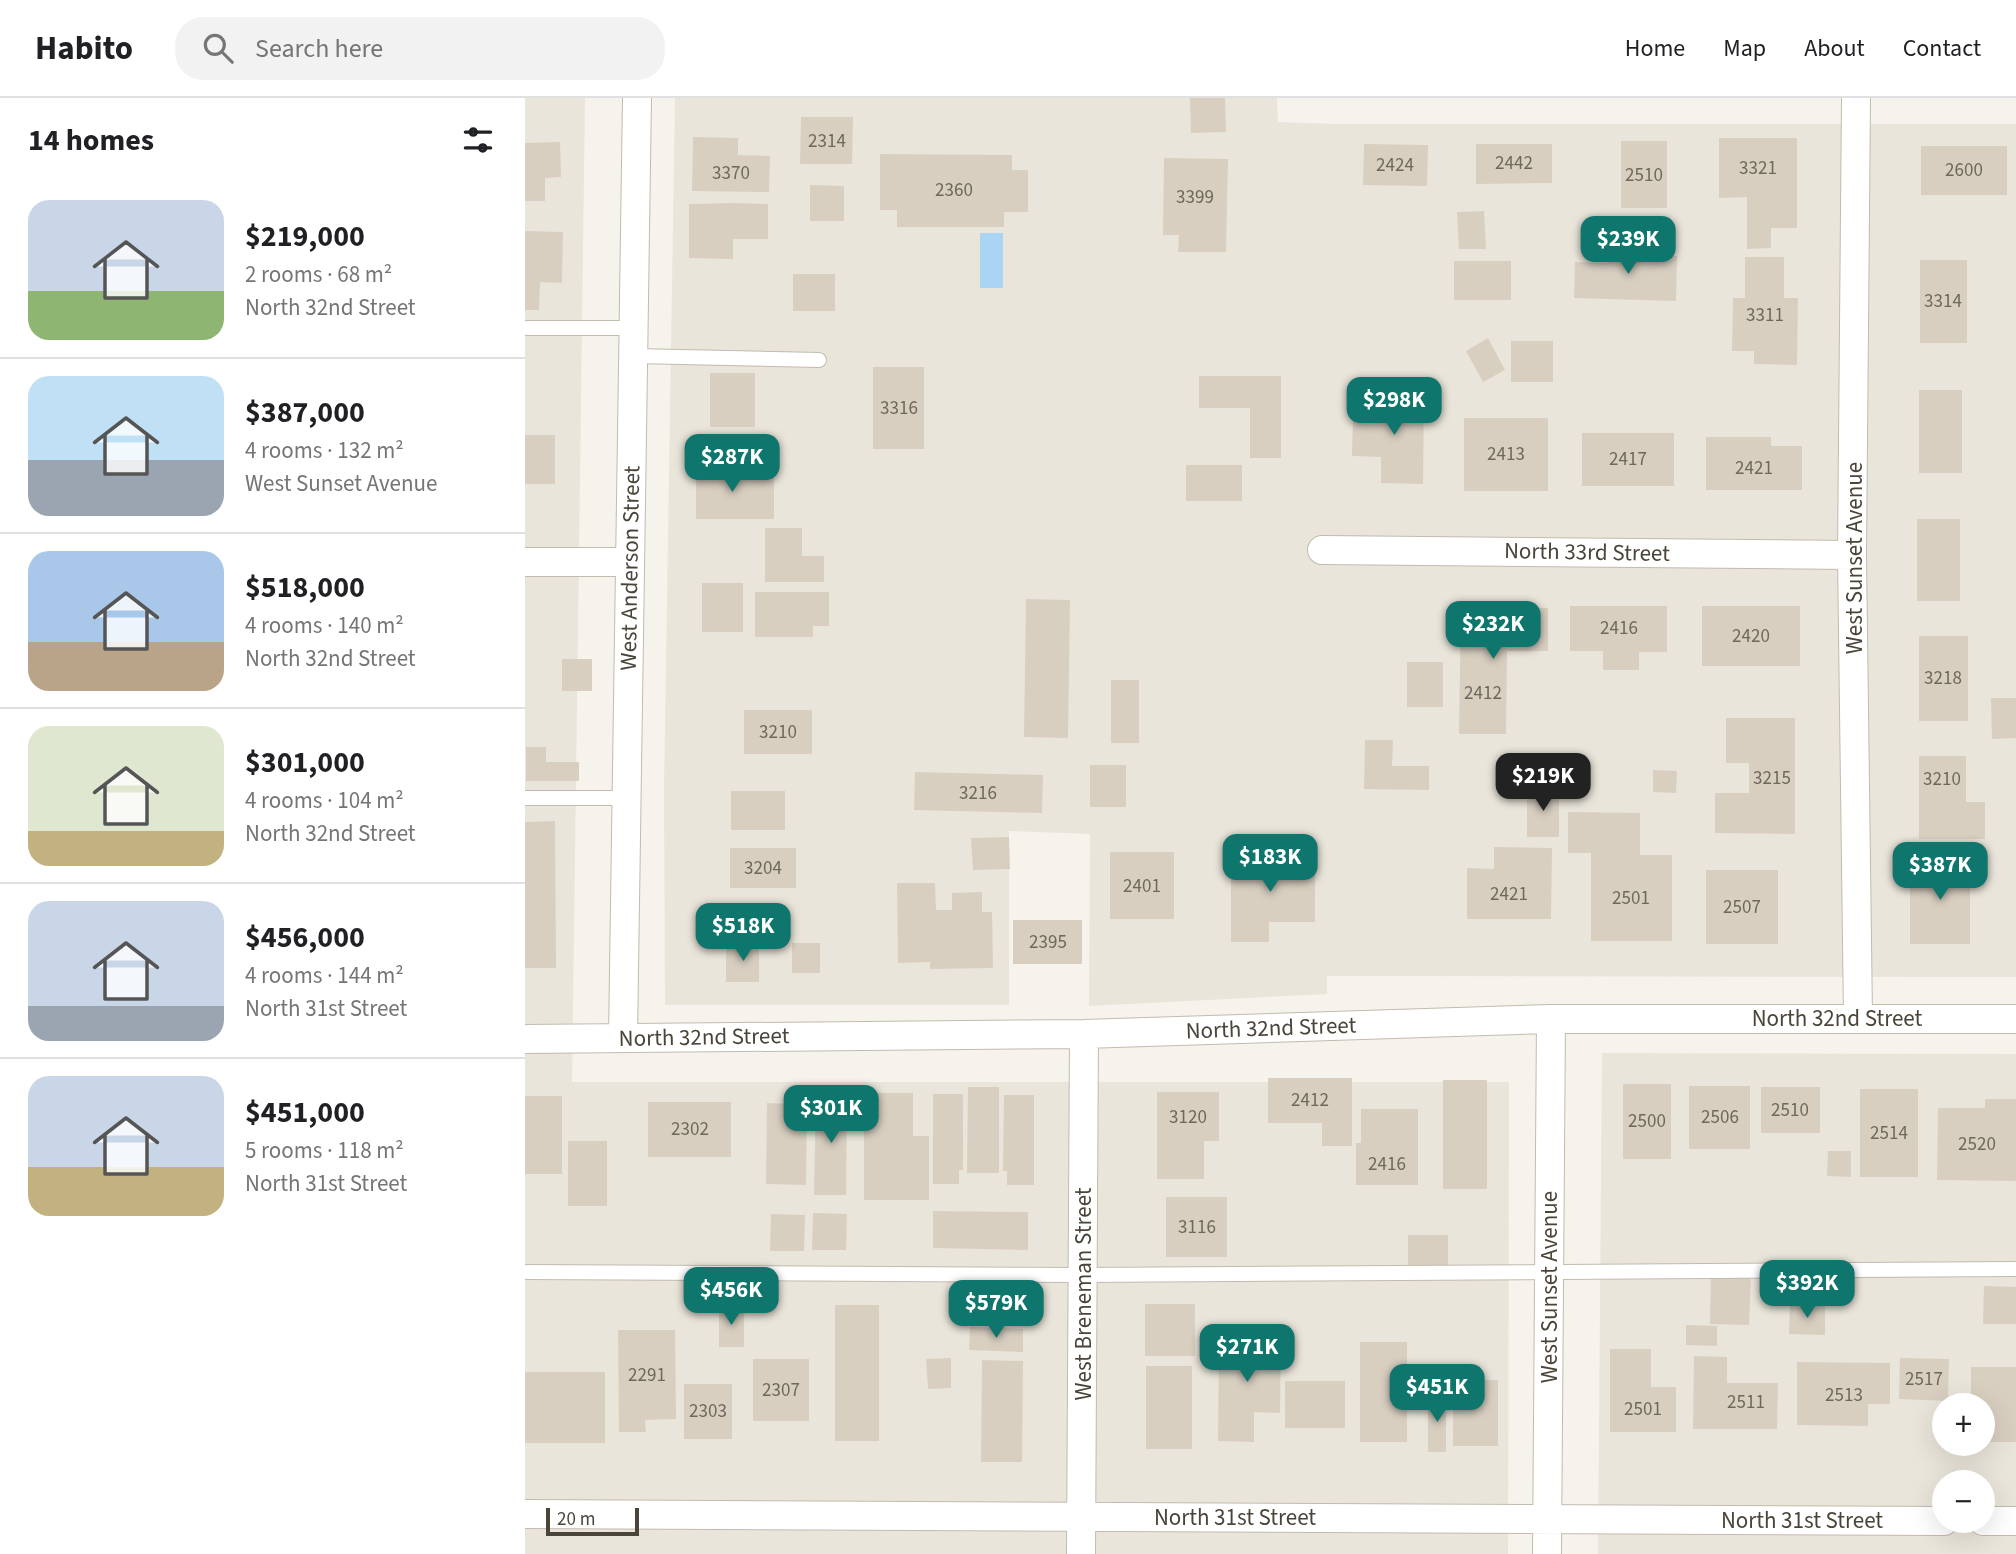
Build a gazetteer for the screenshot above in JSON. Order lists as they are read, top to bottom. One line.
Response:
{"streets":{"street":["North 33rd Street","West Sunset Avenue","West Anderson Street","North 32nd Street","West Breneman Street","North 31st Street"]},"crossings":[["North 33rd Street","West Sunset Avenue"],["West Sunset Avenue","North 32nd Street"],["West Sunset Avenue","North 31st Street"],["West Anderson Street","North 32nd Street"],["North 32nd Street","West Breneman Street"],["West Breneman Street","North 31st Street"]],"house_numbers":["2314","2442","2424","3321","2600","3370","2510","2360","3399","3314","3311","3316","2413","2417","2421","2416","2420","3218","2412","3210","3215","3210","3216","3204","2401","2421","2501","2507","2395","2412","2510","3120","2506","2500","2302","2514","2520","2416","3116","2291","2517","2307","2513","2511","2501","2303"],"scale_bar":"20 m","page":{"header":"Habito","search":"Search here","nav":["Home","Map","About","Contact"],"heading":"14 homes","list":[{"name":"$219,000","note":"2 rooms · 68 m² · North 32nd Street"},{"name":"$387,000","note":"4 rooms · 132 m² · West Sunset Avenue"},{"name":"$518,000","note":"4 rooms · 140 m² · North 32nd Street"},{"name":"$301,000","note":"4 rooms · 104 m² · North 32nd Street"},{"name":"$456,000","note":"4 rooms · 144 m² · North 31st Street"},{"name":"$451,000","note":"5 rooms · 118 m² · North 31st Street"}],"price":["$239K","$298K","$287K","$232K","$219K","$183K","$387K","$518K","$301K","$392K","$456K","$579K","$271K","$451K"],"map_buttons":["+","−"],"scale":"20 m"}}
